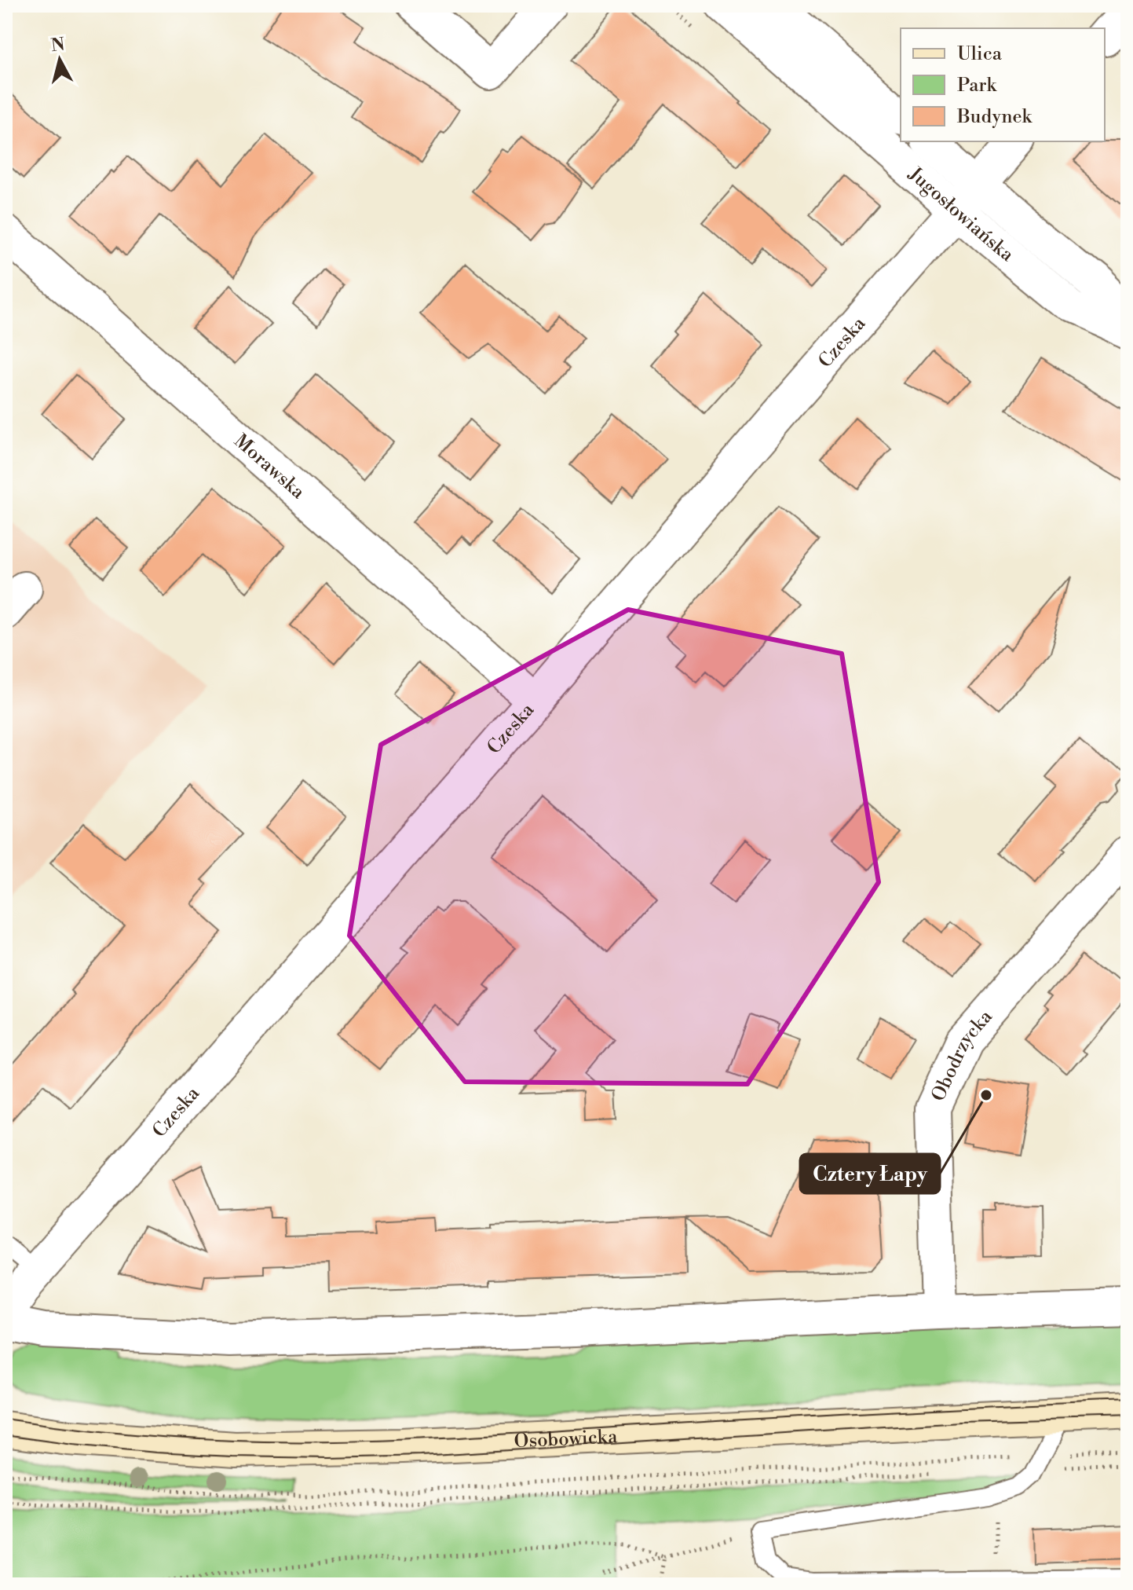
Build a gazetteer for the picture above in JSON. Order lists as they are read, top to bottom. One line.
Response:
{"streets":{"street":["Jugosłowiańska","Czeska","Morawska","Obodrzycka","Osobowicka"]},"crossings":[["Jugosłowiańska","Czeska"],["Czeska","Morawska"]],"places":["Cztery Łapy"],"legend":["Ulica","Park","Budynek"],"north":"top"}
